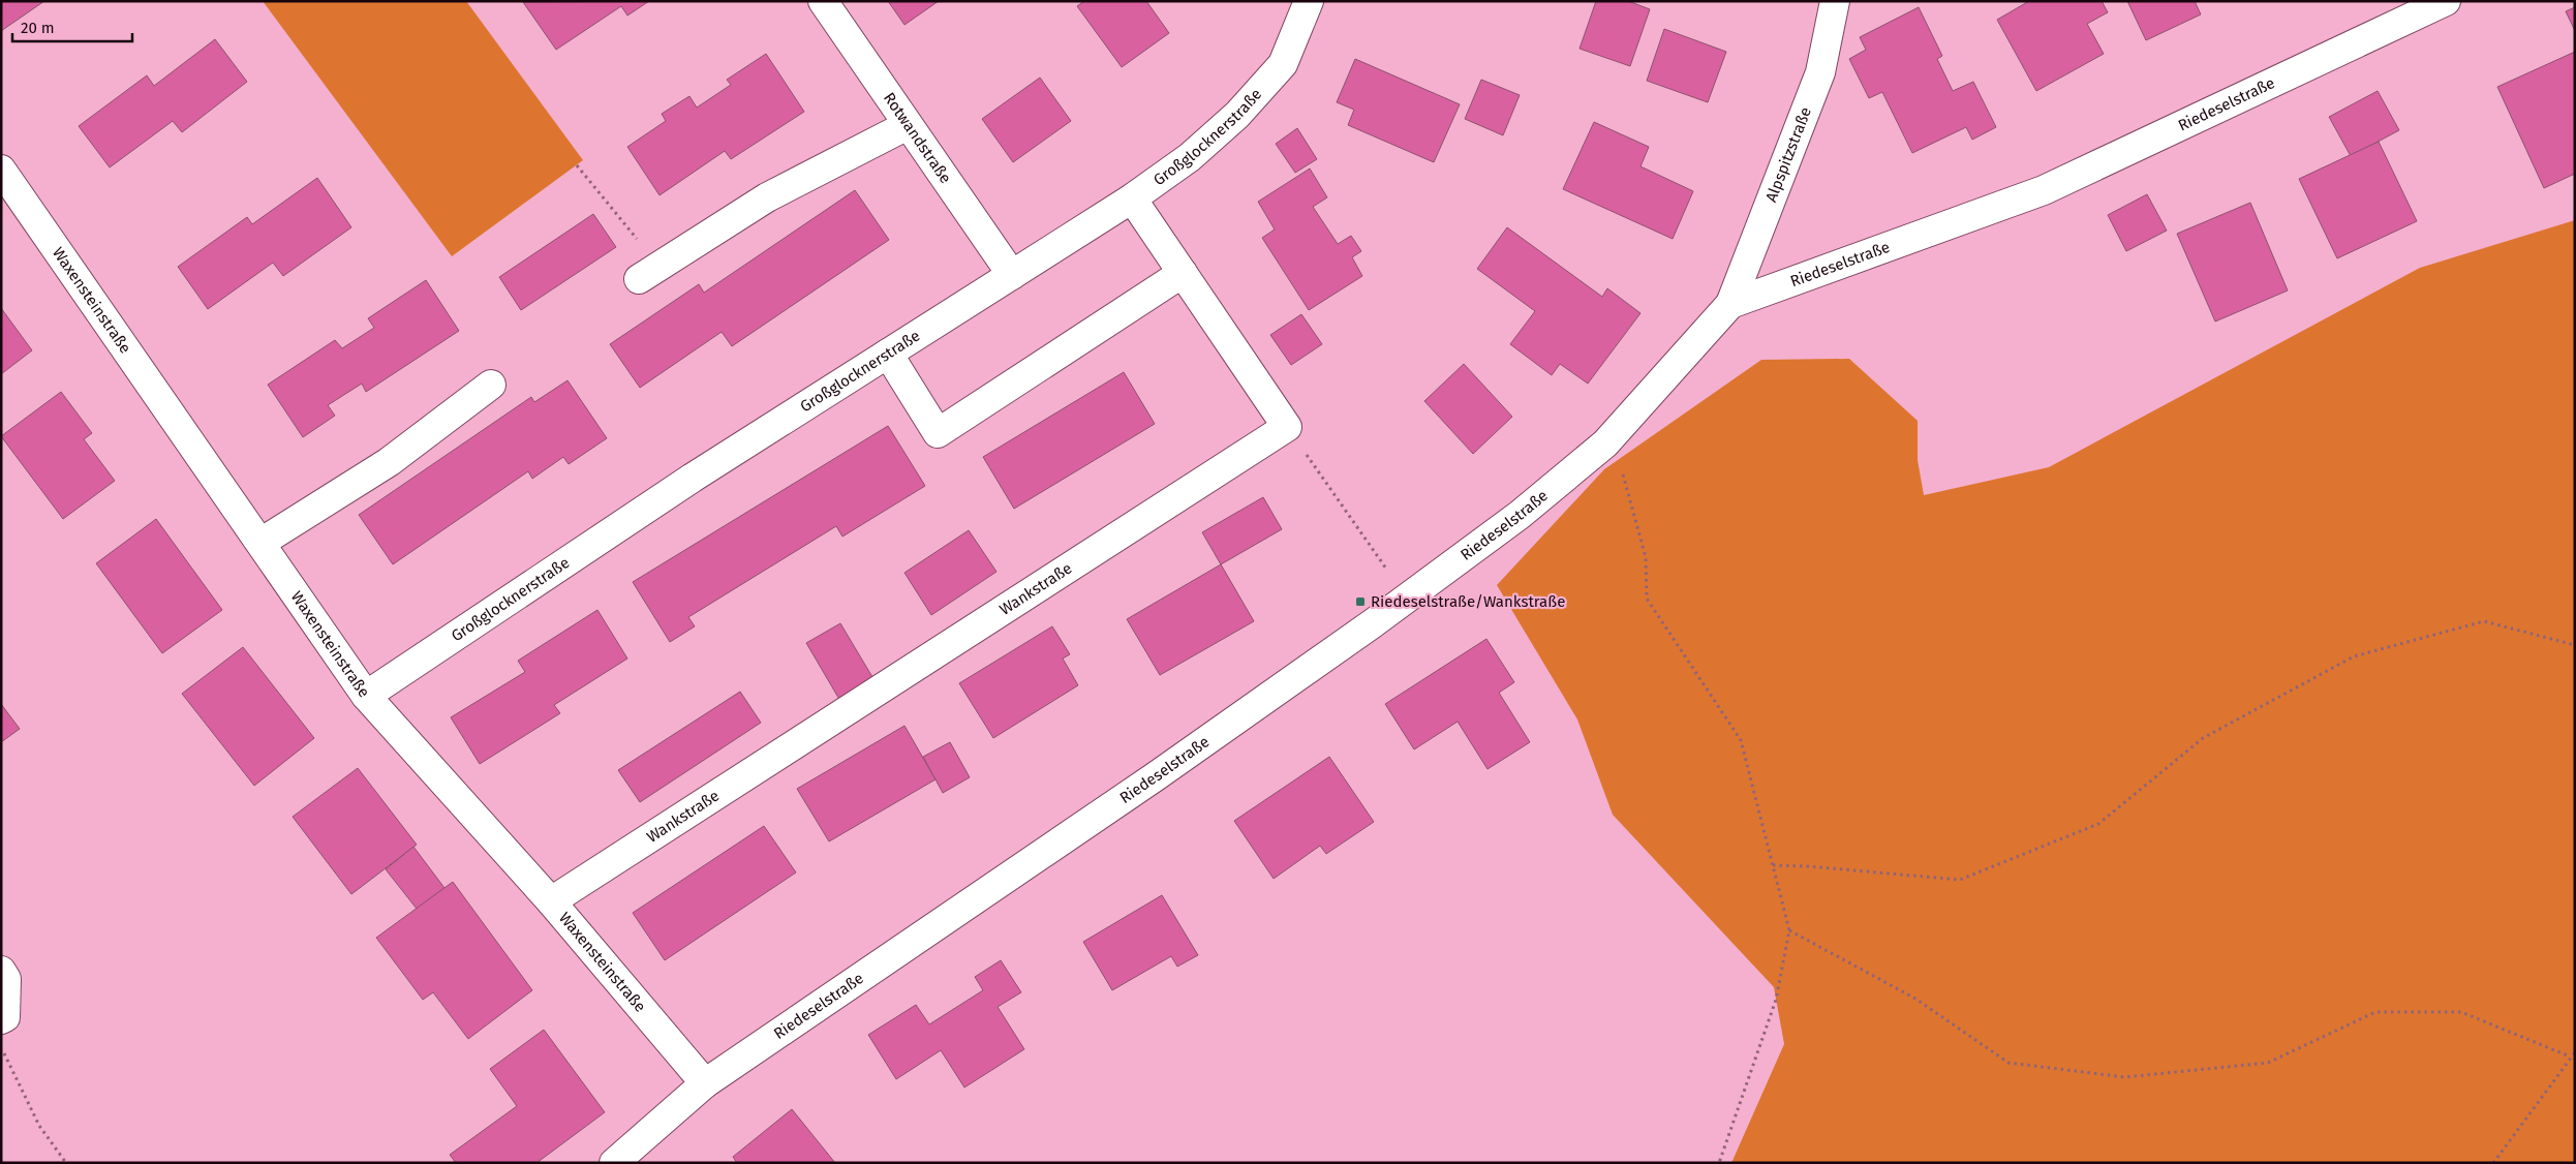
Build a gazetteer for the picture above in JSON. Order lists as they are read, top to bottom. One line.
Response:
{"streets":{"street":["Riedeselstraße","Großglocknerstraße","Rotwandstraße","Alpspitzstraße","Waxensteinstraße","Wankstraße"]},"crossings":[["Riedeselstraße","Alpspitzstraße"],["Riedeselstraße","Waxensteinstraße"],["Großglocknerstraße","Rotwandstraße"],["Großglocknerstraße","Waxensteinstraße"],["Waxensteinstraße","Wankstraße"]],"places":{"transit":["Riedeselstraße/Wankstraße"]},"scale_bar":"20 m"}
